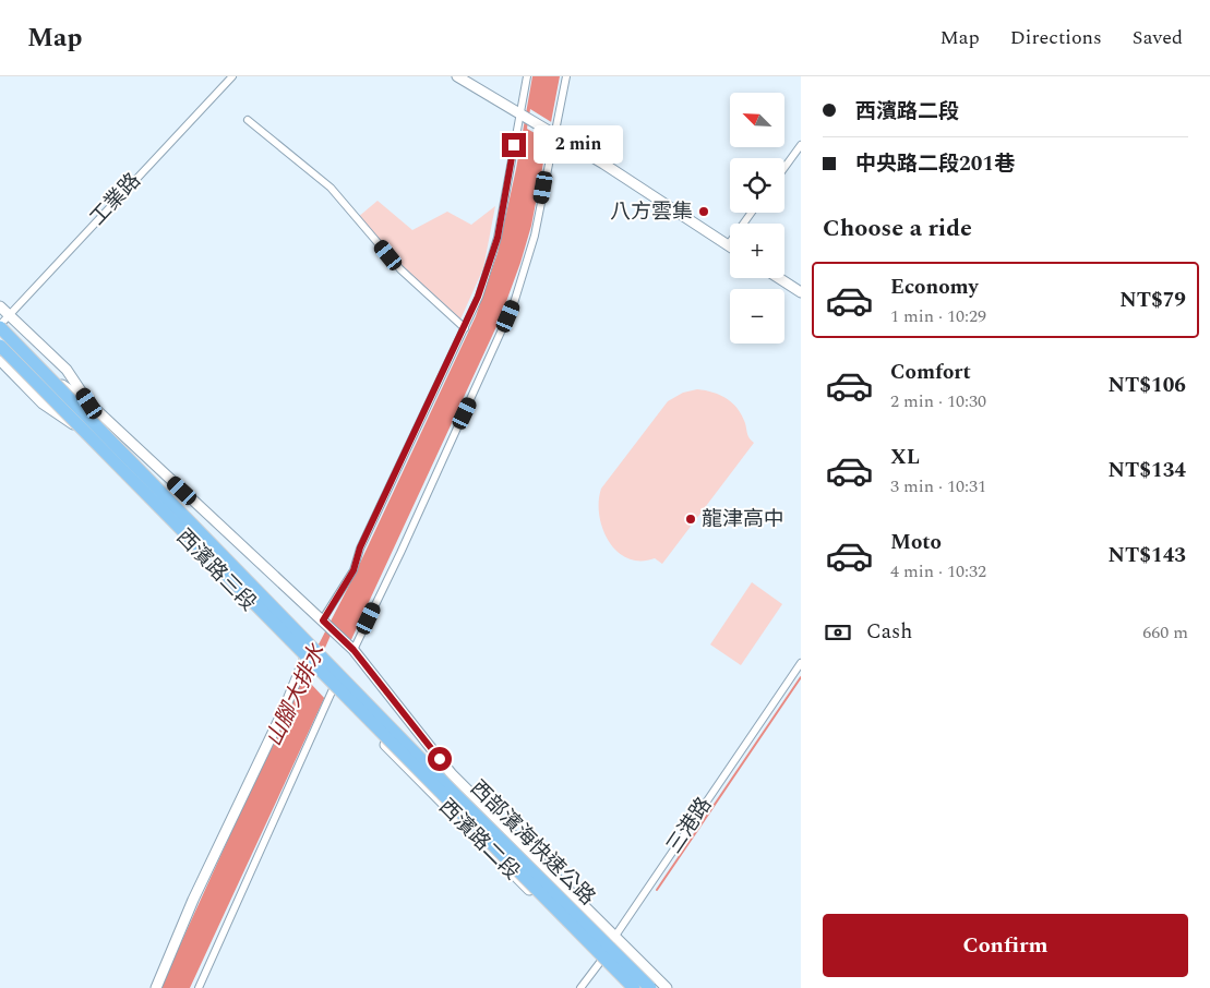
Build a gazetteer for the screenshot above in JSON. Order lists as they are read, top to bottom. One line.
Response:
{"streets":{"highway":["西部濱海快速公路"],"street":["工業路","西濱路三段","三港路","西濱路二段"]},"crossings":[["工業路","西濱路三段"],["工業路","西部濱海快速公路"],["西濱路三段","西濱路二段"],["西濱路三段","西部濱海快速公路"],["三港路","西濱路二段"]],"water":["山腳大排水"],"places":["八方雲集","龍津高中"],"north":"top left","page":{"header":"Map","nav":["Map","Directions","Saved"],"banner":["西濱路二段","中央路二段201巷"],"map_buttons":["+","−"],"bubble":"2 min","heading":"Choose a ride","list":[{"name":"Economy","note":"1 min · 10:29","value":"NT$79"},{"name":"Comfort","note":"2 min · 10:30","value":"NT$106"},{"name":"XL","note":"3 min · 10:31","value":"NT$134"},{"name":"Moto","note":"4 min · 10:32","value":"NT$143"}],"pay":["Cash","660 m"],"buttons":"Confirm"}}
